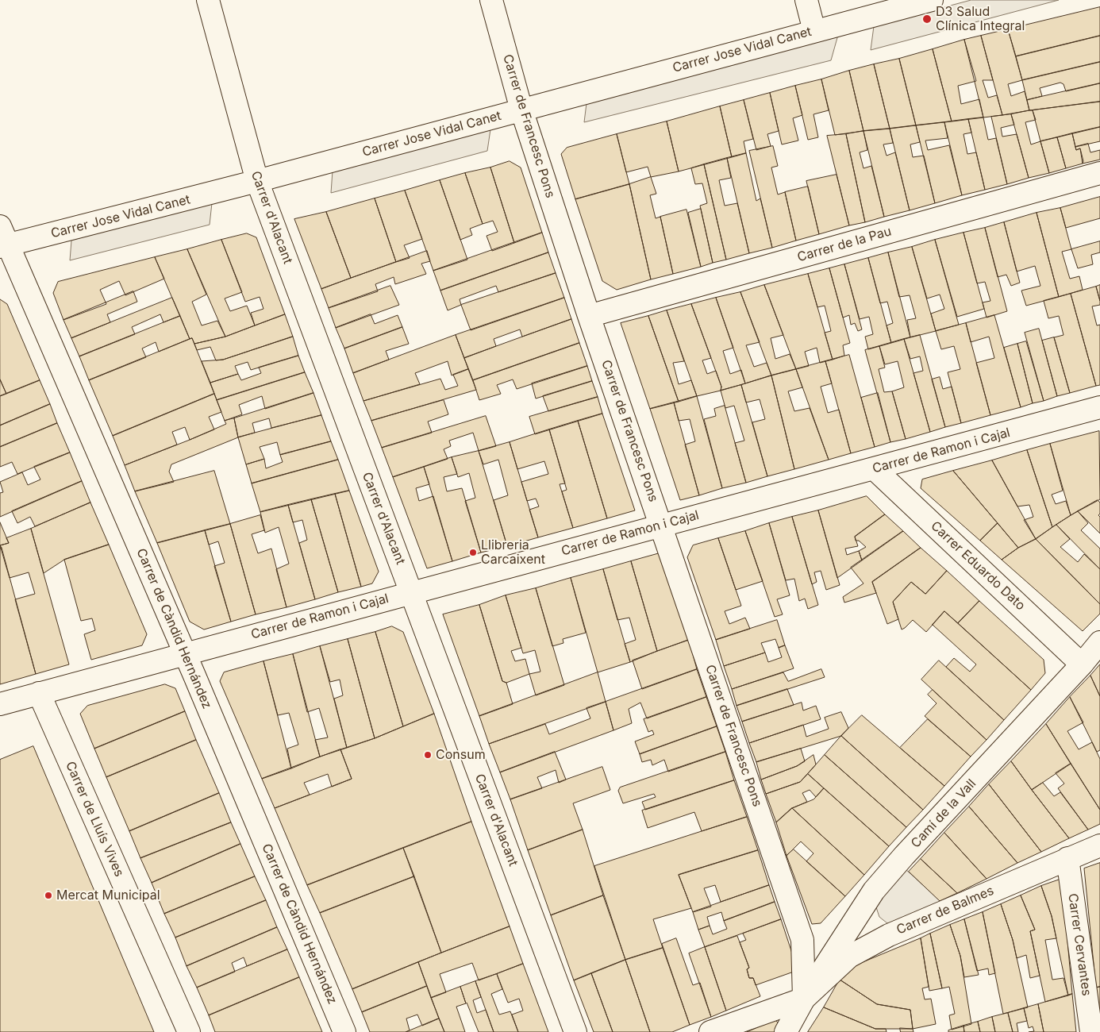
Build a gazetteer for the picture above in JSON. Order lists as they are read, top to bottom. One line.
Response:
{"streets":{"street":["Carrer Jose Vidal Canet","Carrer de Francesc Pons","Carrer d'Alacant","Carrer de la Pau","Carrer de Ramon i Cajal","Carrer Eduardo Dato","Carrer de Càndid Hernández","Camí de la Vall","Carrer de Lluís Vives","Carrer de Balmes","Carrer Cervantes"]},"crossings":[["Carrer Jose Vidal Canet","Carrer de Francesc Pons"],["Carrer Jose Vidal Canet","Carrer d'Alacant"],["Carrer Jose Vidal Canet","Carrer de Càndid Hernández"],["Carrer de Francesc Pons","Carrer de la Pau"],["Carrer de Francesc Pons","Carrer de Ramon i Cajal"],["Carrer de Francesc Pons","Camí de la Vall"],["Carrer de Francesc Pons","Carrer de Balmes"],["Carrer d'Alacant","Carrer de Ramon i Cajal"],["Carrer de Ramon i Cajal","Carrer Eduardo Dato"],["Carrer de Ramon i Cajal","Carrer de Càndid Hernández"],["Carrer de Ramon i Cajal","Carrer de Lluís Vives"],["Carrer Eduardo Dato","Camí de la Vall"],["Camí de la Vall","Carrer de Balmes"],["Carrer de Balmes","Carrer Cervantes"]],"places":["D3 Salud Clínica Integral","Llibreria Carcaixent","Consum","Mercat Municipal"]}
